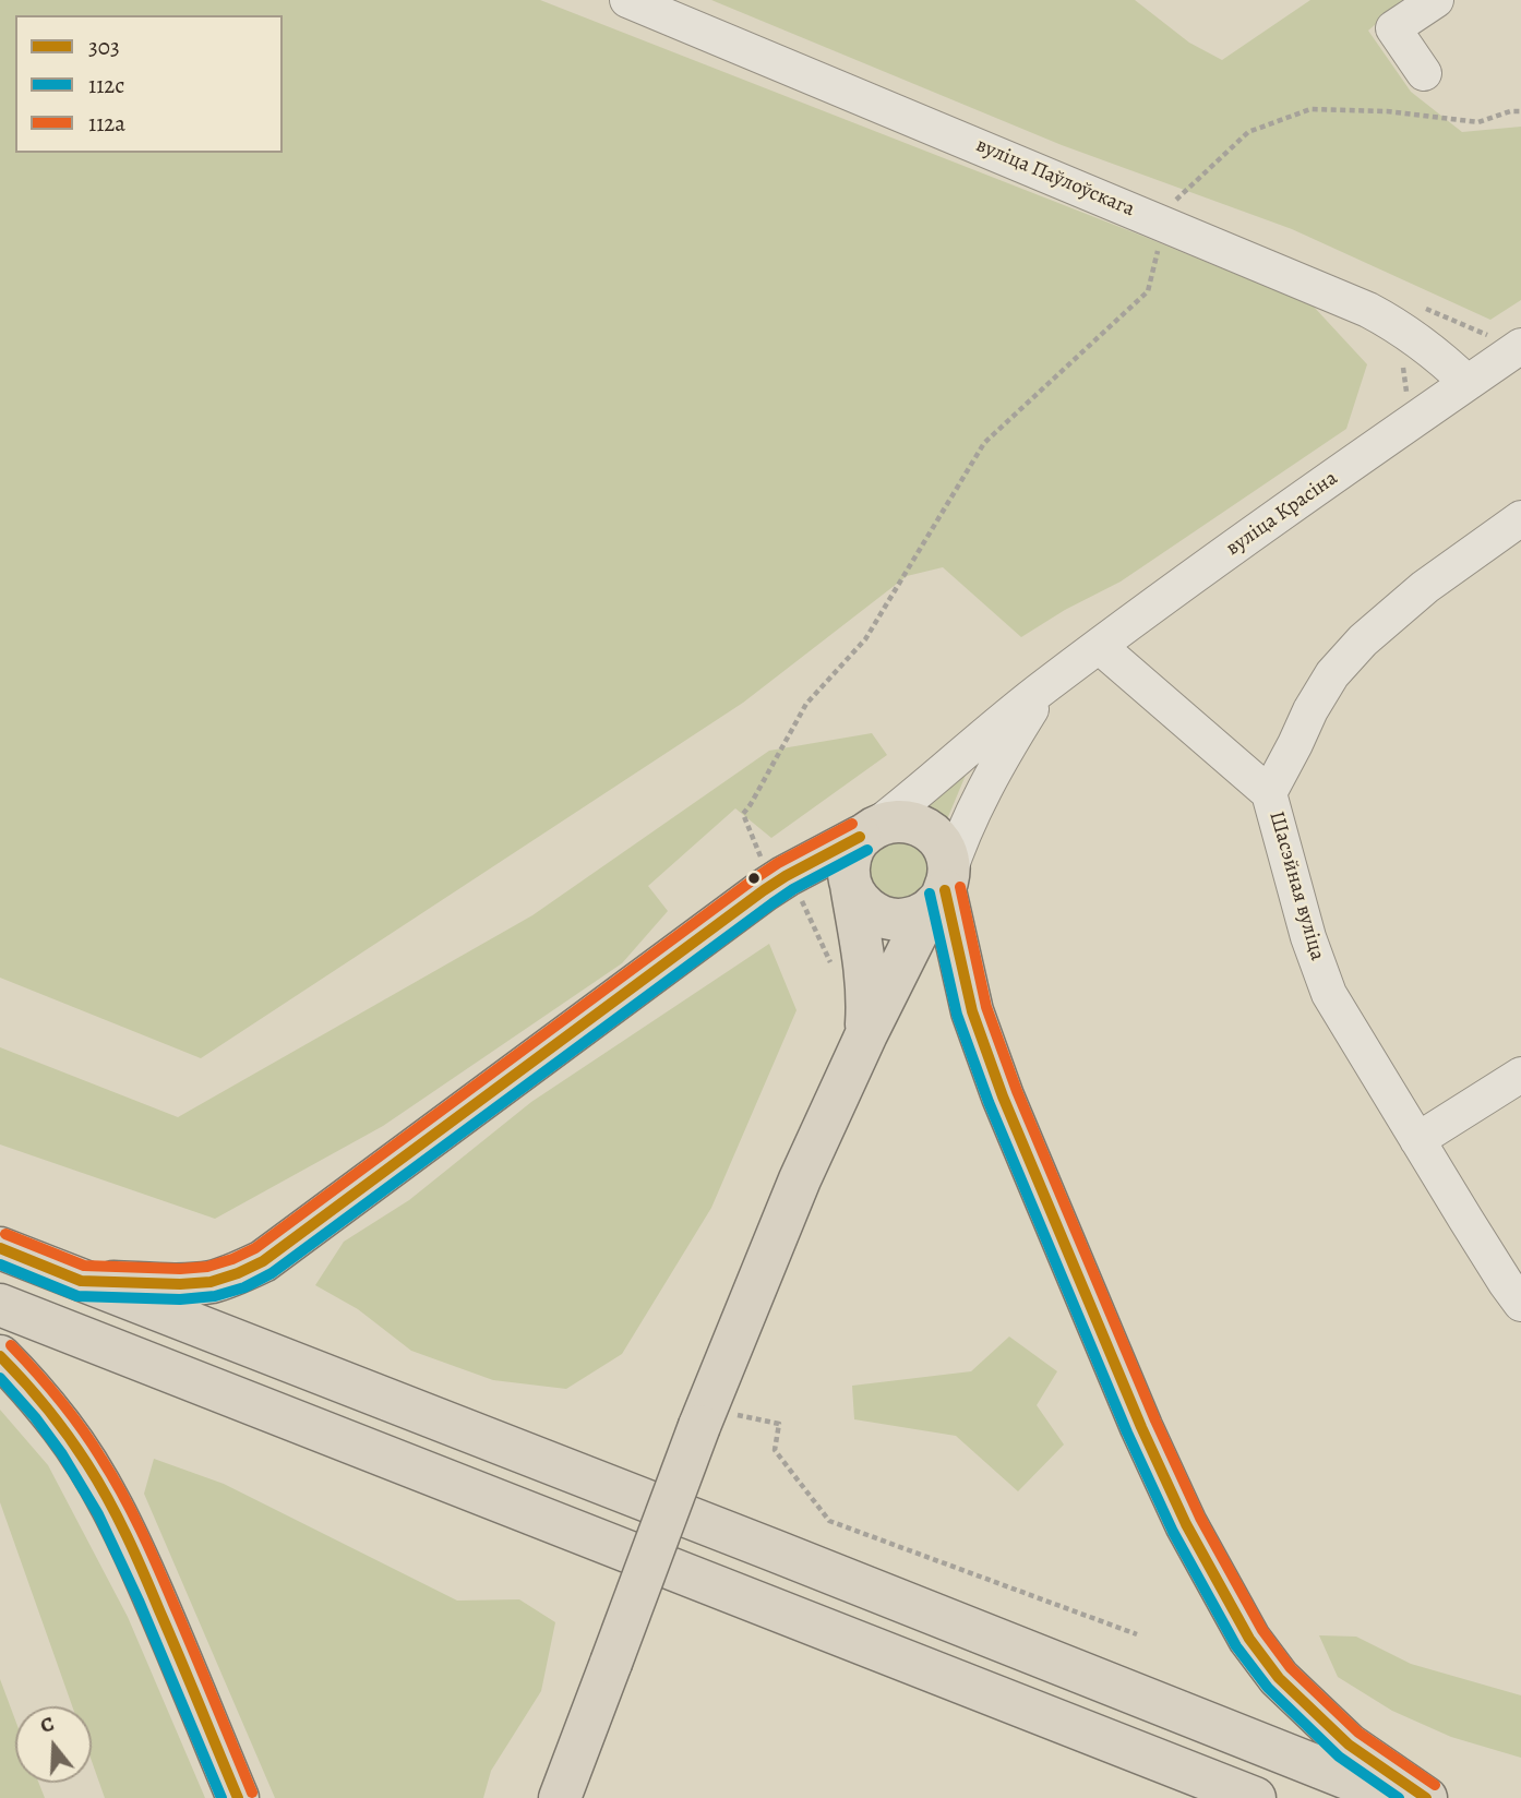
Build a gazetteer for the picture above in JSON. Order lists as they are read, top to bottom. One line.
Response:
{"streets":{"street":["вуліца Паўлоўскага","вуліца Красіна","Шасэйная вуліца"]},"crossings":[["вуліца Паўлоўскага","вуліца Красіна"]],"lines":["transit line 112а","transit line 303","transit line 112с"],"legend":["303","112с","112а"],"north":"top"}
